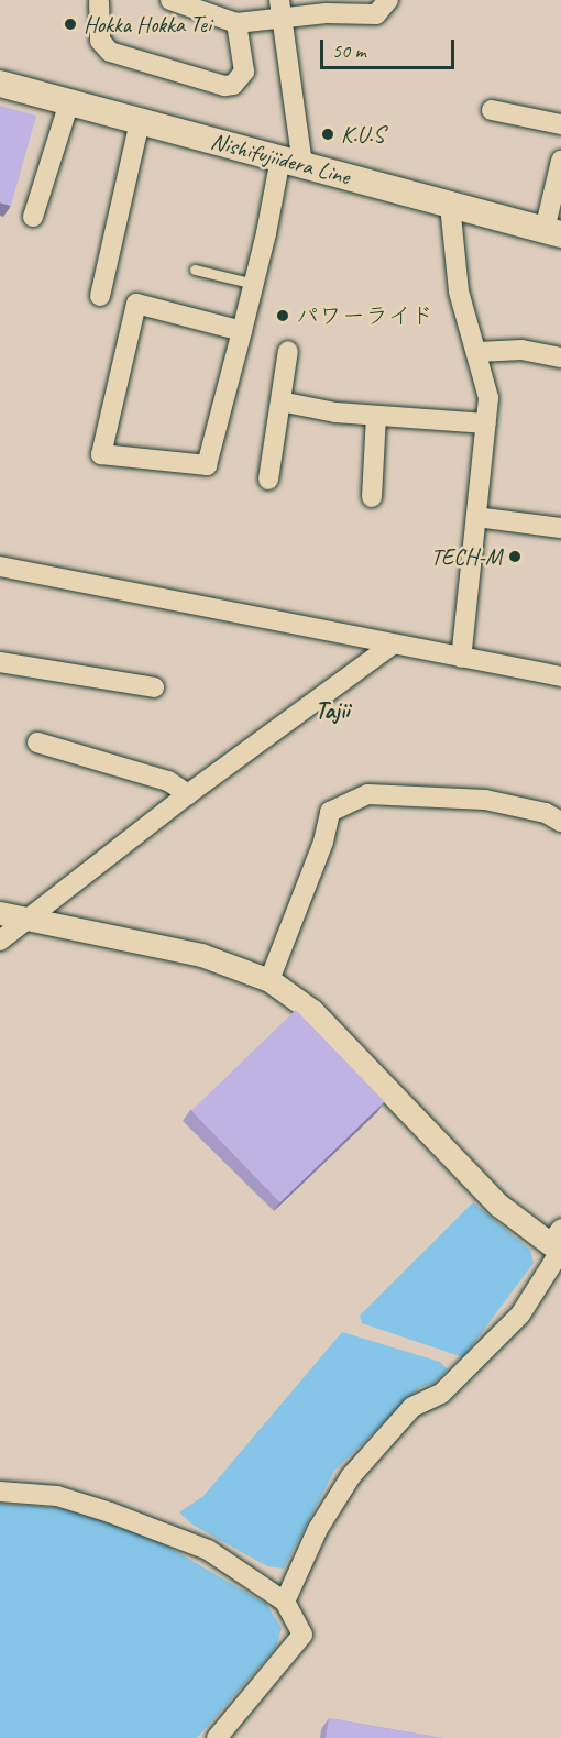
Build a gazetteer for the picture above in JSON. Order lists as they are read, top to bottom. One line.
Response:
{"streets":{"main road":["Nishifujiidera Line"]},"districts":["Tajii"],"places":["Hokka Hokka Tei","K.U.S","パワーライド","TECH-M"],"scale_bar":"50 m"}
